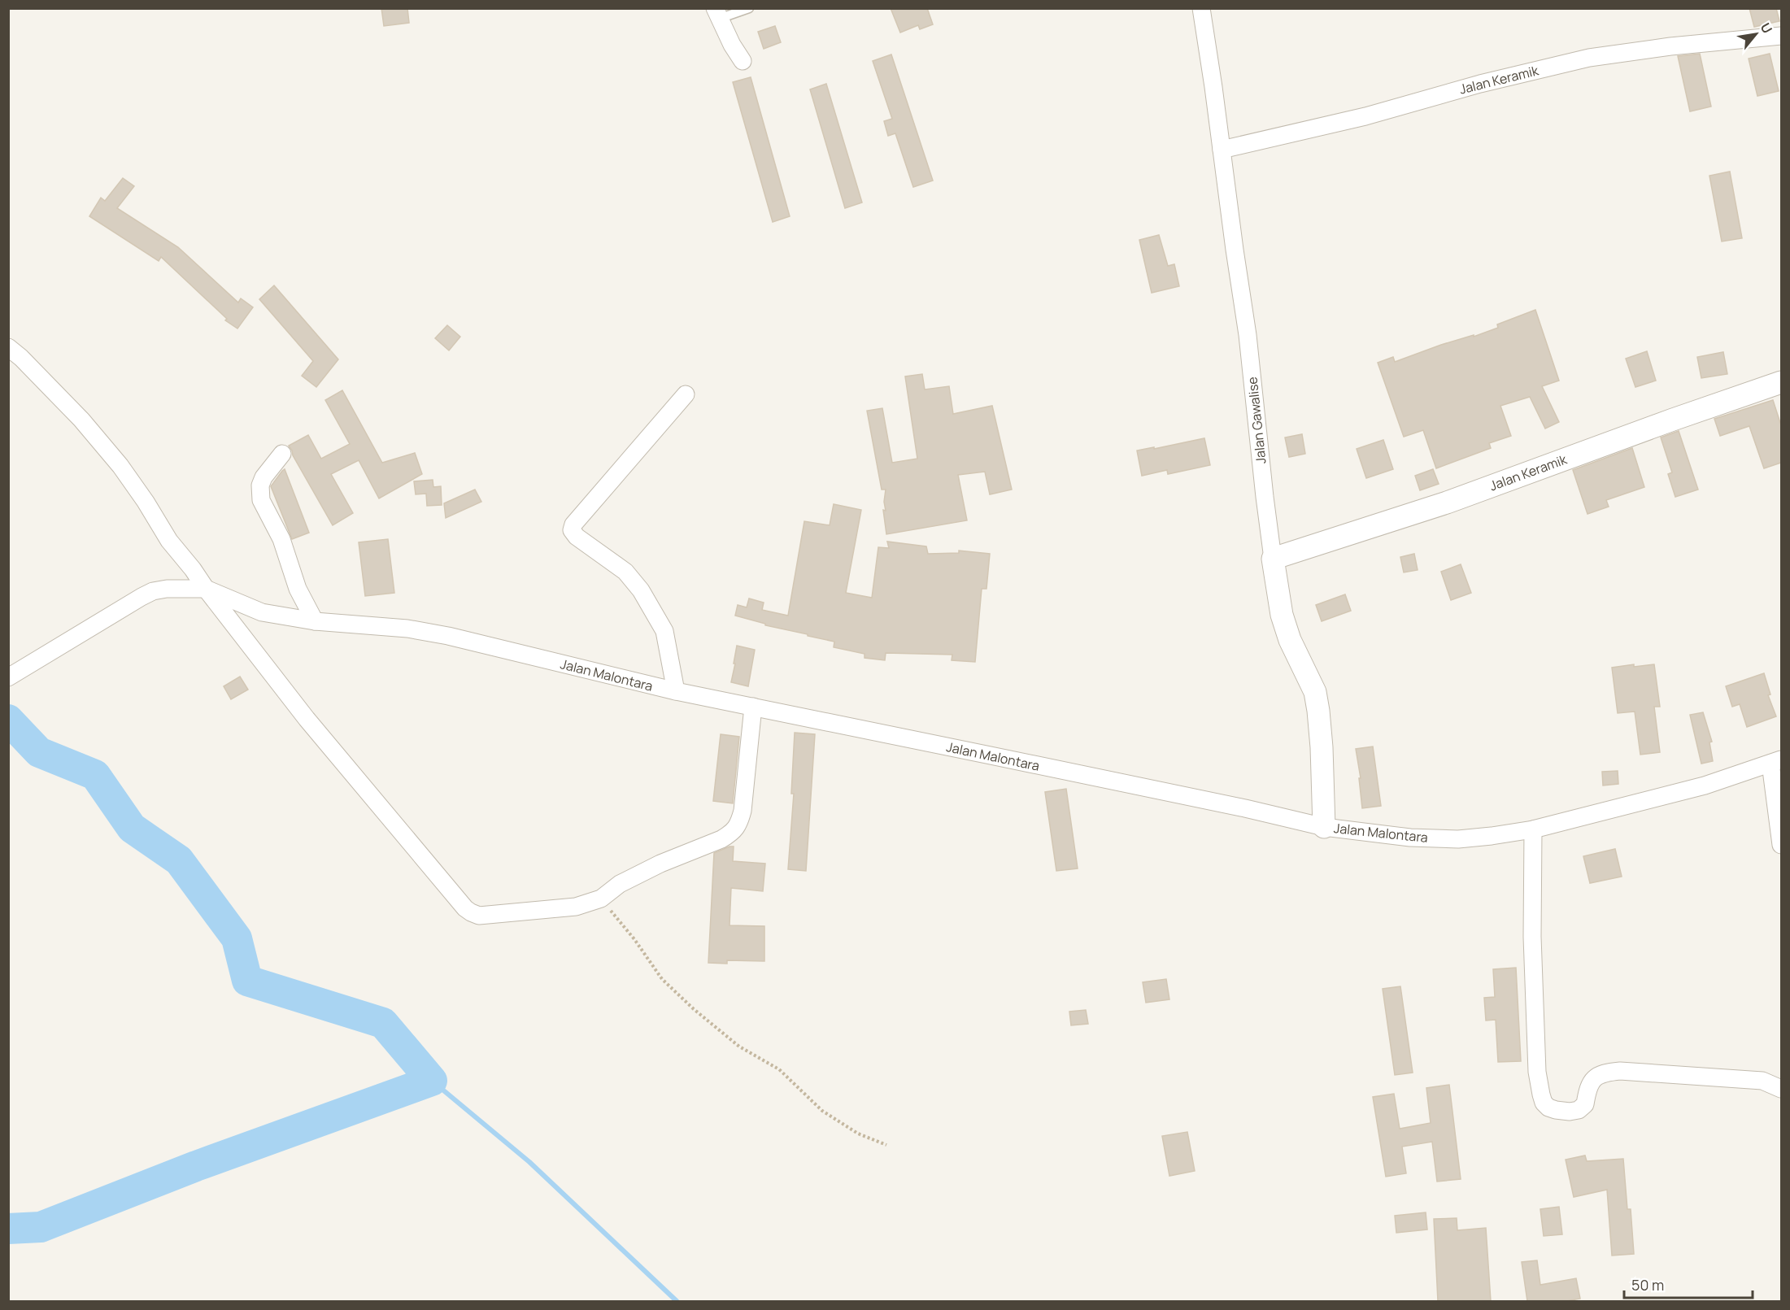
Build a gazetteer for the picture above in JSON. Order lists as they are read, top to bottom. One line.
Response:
{"streets":{"street":["Jalan Keramik","Jalan Gawalise","Jalan Malontara"]},"crossings":[["Jalan Keramik","Jalan Gawalise"],["Jalan Gawalise","Jalan Malontara"]],"scale_bar":"50 m","north":"top right"}
